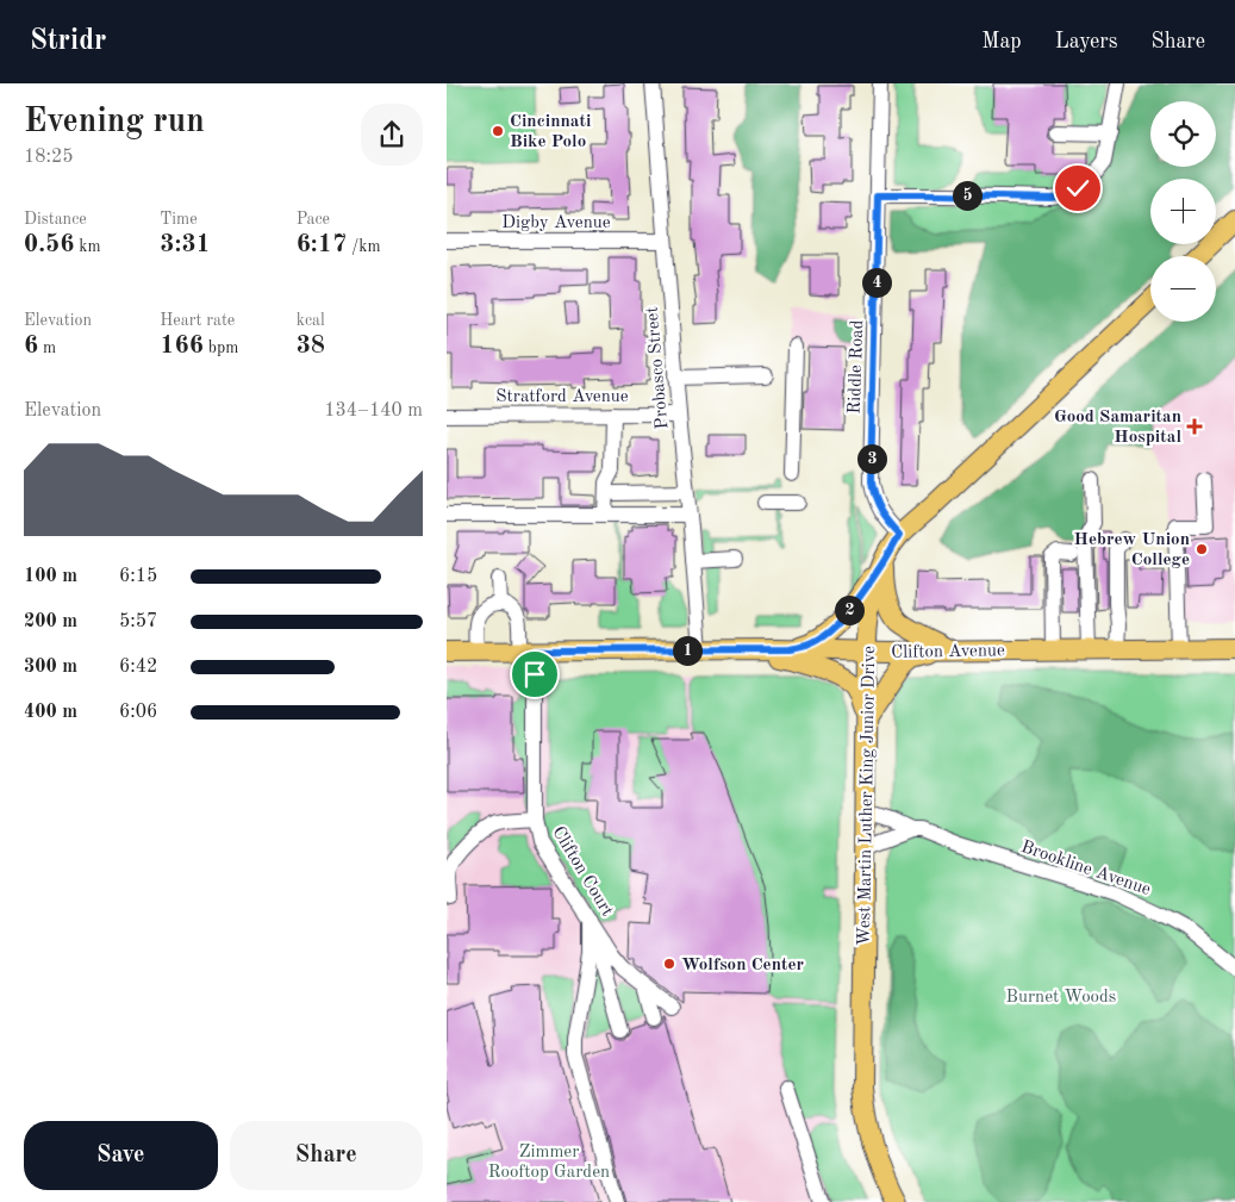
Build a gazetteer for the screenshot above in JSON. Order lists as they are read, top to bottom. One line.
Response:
{"streets":{"main road":["Clifton Avenue","West Martin Luther King Junior Drive"],"street":["Digby Avenue","Riddle Road","Probasco Street","Stratford Avenue","Brookline Avenue","Clifton Court"]},"crossings":[["Digby Avenue","Probasco Street"],["Riddle Road","West Martin Luther King Junior Drive"],["Probasco Street","Stratford Avenue"],["Probasco Street","Clifton Avenue"],["Clifton Avenue","West Martin Luther King Junior Drive"],["Clifton Avenue","Clifton Court"],["West Martin Luther King Junior Drive","Brookline Avenue"]],"parks":["Burnet Woods","Zimmer Rooftop Garden"],"places":{"other":["Cincinnati Bike Polo","Hebrew Union College","Wolfson Center"],"health":["Good Samaritan Hospital"]},"page":{"header":"Stridr","nav":["Map","Layers","Share"],"heading":["Evening run","18:25"],"map_buttons":["+","−"],"pins":["5","4","3","2","1"],"stats":[["Distance","0.56 km"],["Time","3:31"],["Pace","6:17 /km"],["Elevation","6 m"],["Heart rate","166 bpm"],["kcal","38"]],"chart":["Elevation","134–140 m"],"list":[{"name":"100 m","note":"6:15"},{"name":"200 m","note":"5:57"},{"name":"300 m","note":"6:42"},{"name":"400 m","note":"6:06"}],"buttons":["Save","Share"]}}
